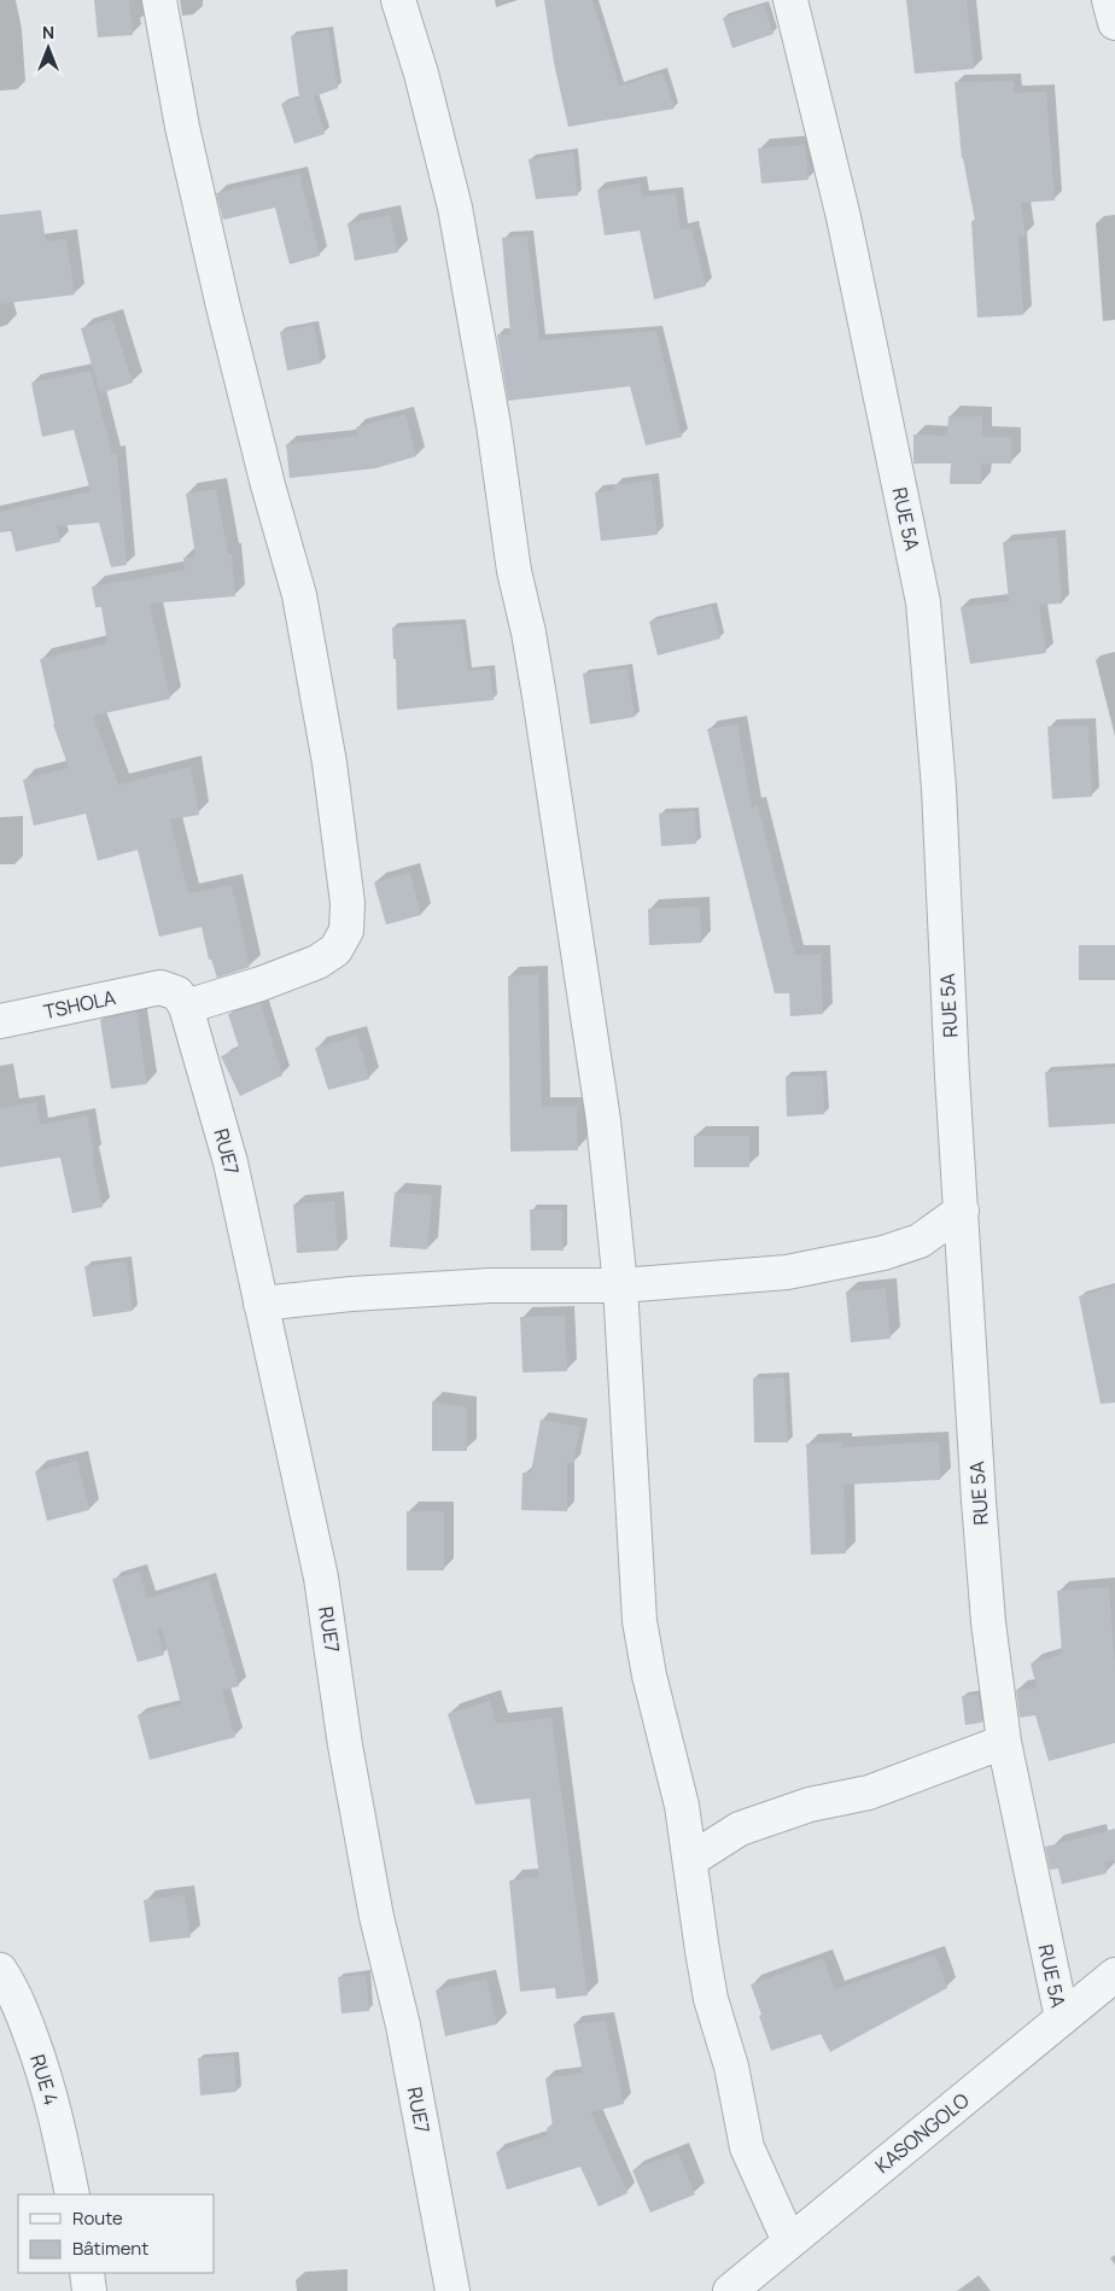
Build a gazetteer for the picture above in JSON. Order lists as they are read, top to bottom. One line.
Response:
{"streets":{"street":["RUE 5A","TSHOLA","RUE7","RUE 4","KASONGOLO"]},"crossings":[["RUE 5A","KASONGOLO"],["TSHOLA","RUE7"]],"legend":["Route","Bâtiment"],"north":"top"}
